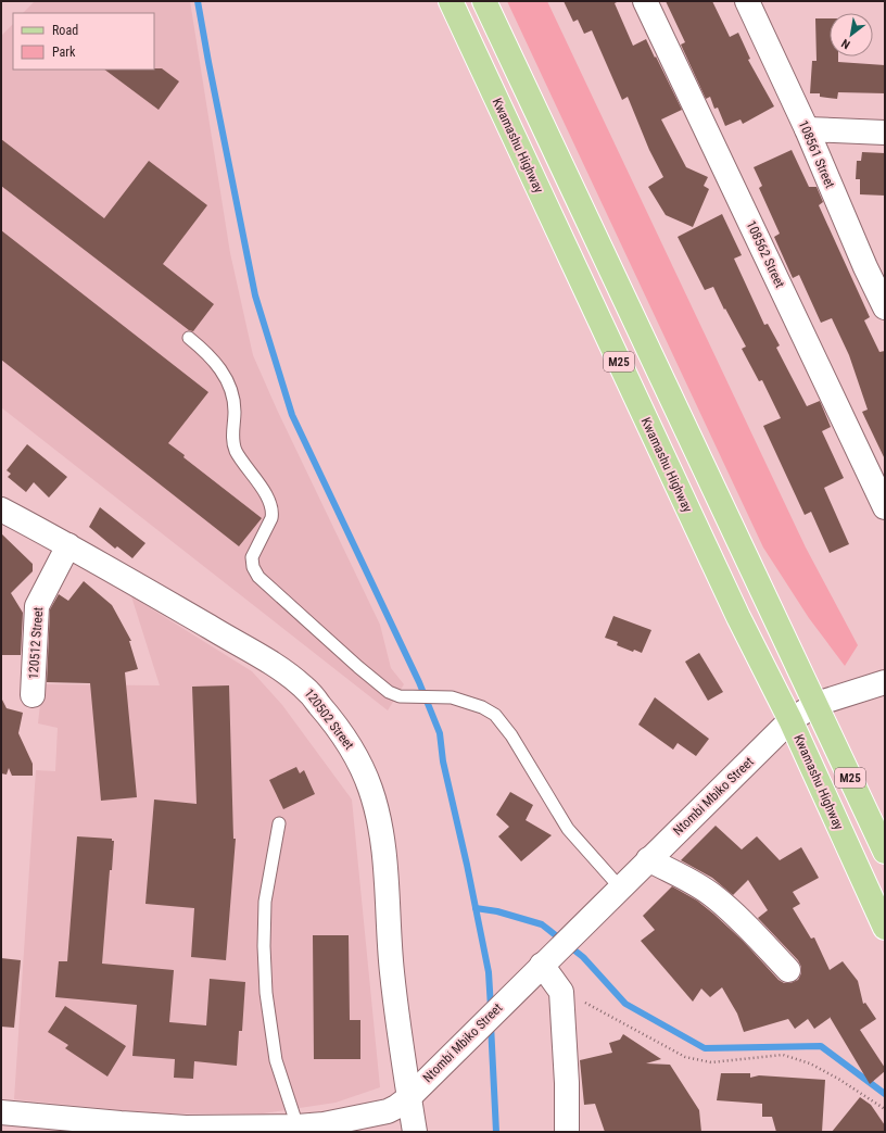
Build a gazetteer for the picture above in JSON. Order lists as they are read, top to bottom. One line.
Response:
{"streets":{"main road":["Kwamashu Highway","M25"],"street":["108561 Street","108562 Street","120512 Street","120502 Street","Ntombi Mbiko Street"]},"crossings":[["Kwamashu Highway","Ntombi Mbiko Street"],["M25","Ntombi Mbiko Street"],["120512 Street","120502 Street"],["120502 Street","Ntombi Mbiko Street"]],"legend":["Road","Park"],"north":"bottom left"}
